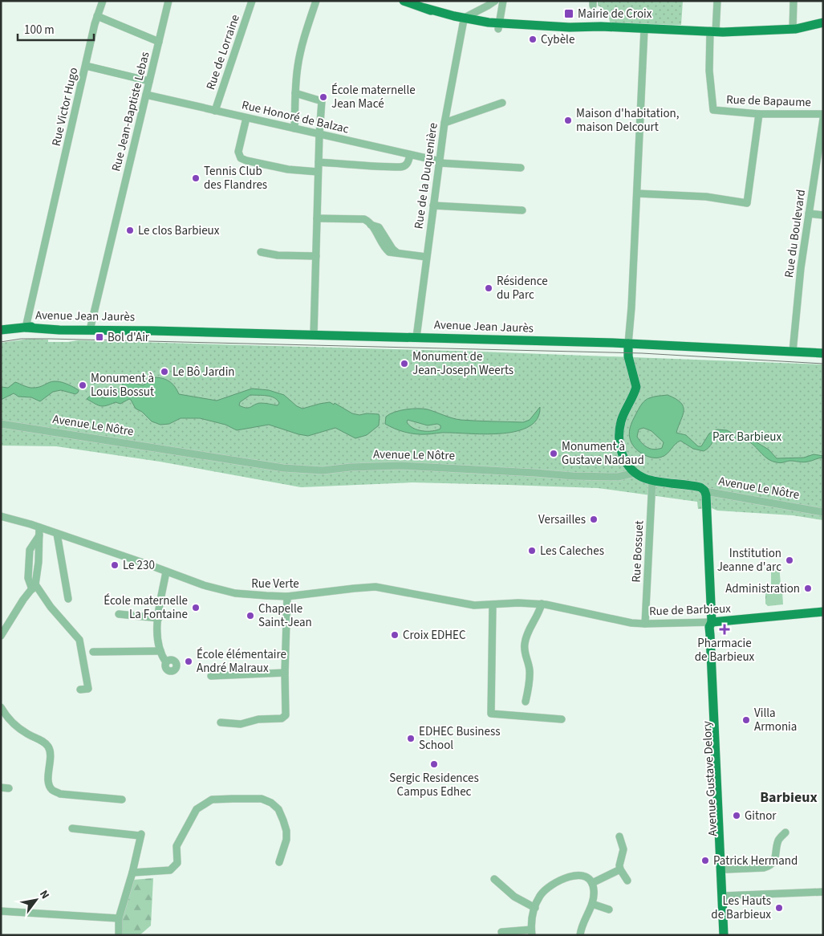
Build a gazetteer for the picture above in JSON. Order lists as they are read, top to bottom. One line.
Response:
{"streets":{"main road":["Avenue Jean Jaurès","Avenue Le Nôtre","Rue de Barbieux","Avenue Gustave Delory"],"street":["Rue de Lorraine","Rue de Bapaume","Rue Victor Hugo","Rue Jean-Baptiste Lebas","Rue Honoré de Balzac","Rue de la Duquenière","Rue du Boulevard","Rue Bossuet","Rue Verte"]},"crossings":[["Rue de Lorraine","Rue Honoré de Balzac"],["Rue Victor Hugo","Avenue Jean Jaurès"],["Rue Jean-Baptiste Lebas","Rue Honoré de Balzac"],["Rue Jean-Baptiste Lebas","Avenue Jean Jaurès"],["Rue Honoré de Balzac","Rue de la Duquenière"],["Rue de la Duquenière","Avenue Jean Jaurès"],["Rue du Boulevard","Avenue Jean Jaurès"],["Avenue Le Nôtre","Rue Bossuet"],["Avenue Le Nôtre","Avenue Gustave Delory"],["Rue Bossuet","Rue de Barbieux"],["Rue Verte","Rue de Barbieux"],["Rue de Barbieux","Avenue Gustave Delory"]],"districts":["Barbieux"],"parks":["Parc Barbieux"],"places":{"transit":["Mairie de Croix","Bol d'Air"],"other":["Cybèle","École maternelle Jean Macé","Maison d'habitation, maison Delcourt","Tennis Club des Flandres","Le clos Barbieux","Résidence du Parc","Monument de Jean-Joseph Weerts","Le Bô Jardin","Monument à Louis Bossut","Monument à Gustave Nadaud","Versailles","Les Caleches","Institution Jeanne d'arc","Le 230","Administration","École maternelle La Fontaine","Chapelle Saint-Jean","Croix EDHEC","École élémentaire André Malraux","Villa Armonia","EDHEC Business School","Sergic Residences Campus Edhec","Gitnor","Patrick Hermand","Les Hauts de Barbieux"],"health":["Pharmacie de Barbieux"]},"scale_bar":"100 m","north":"top right"}
